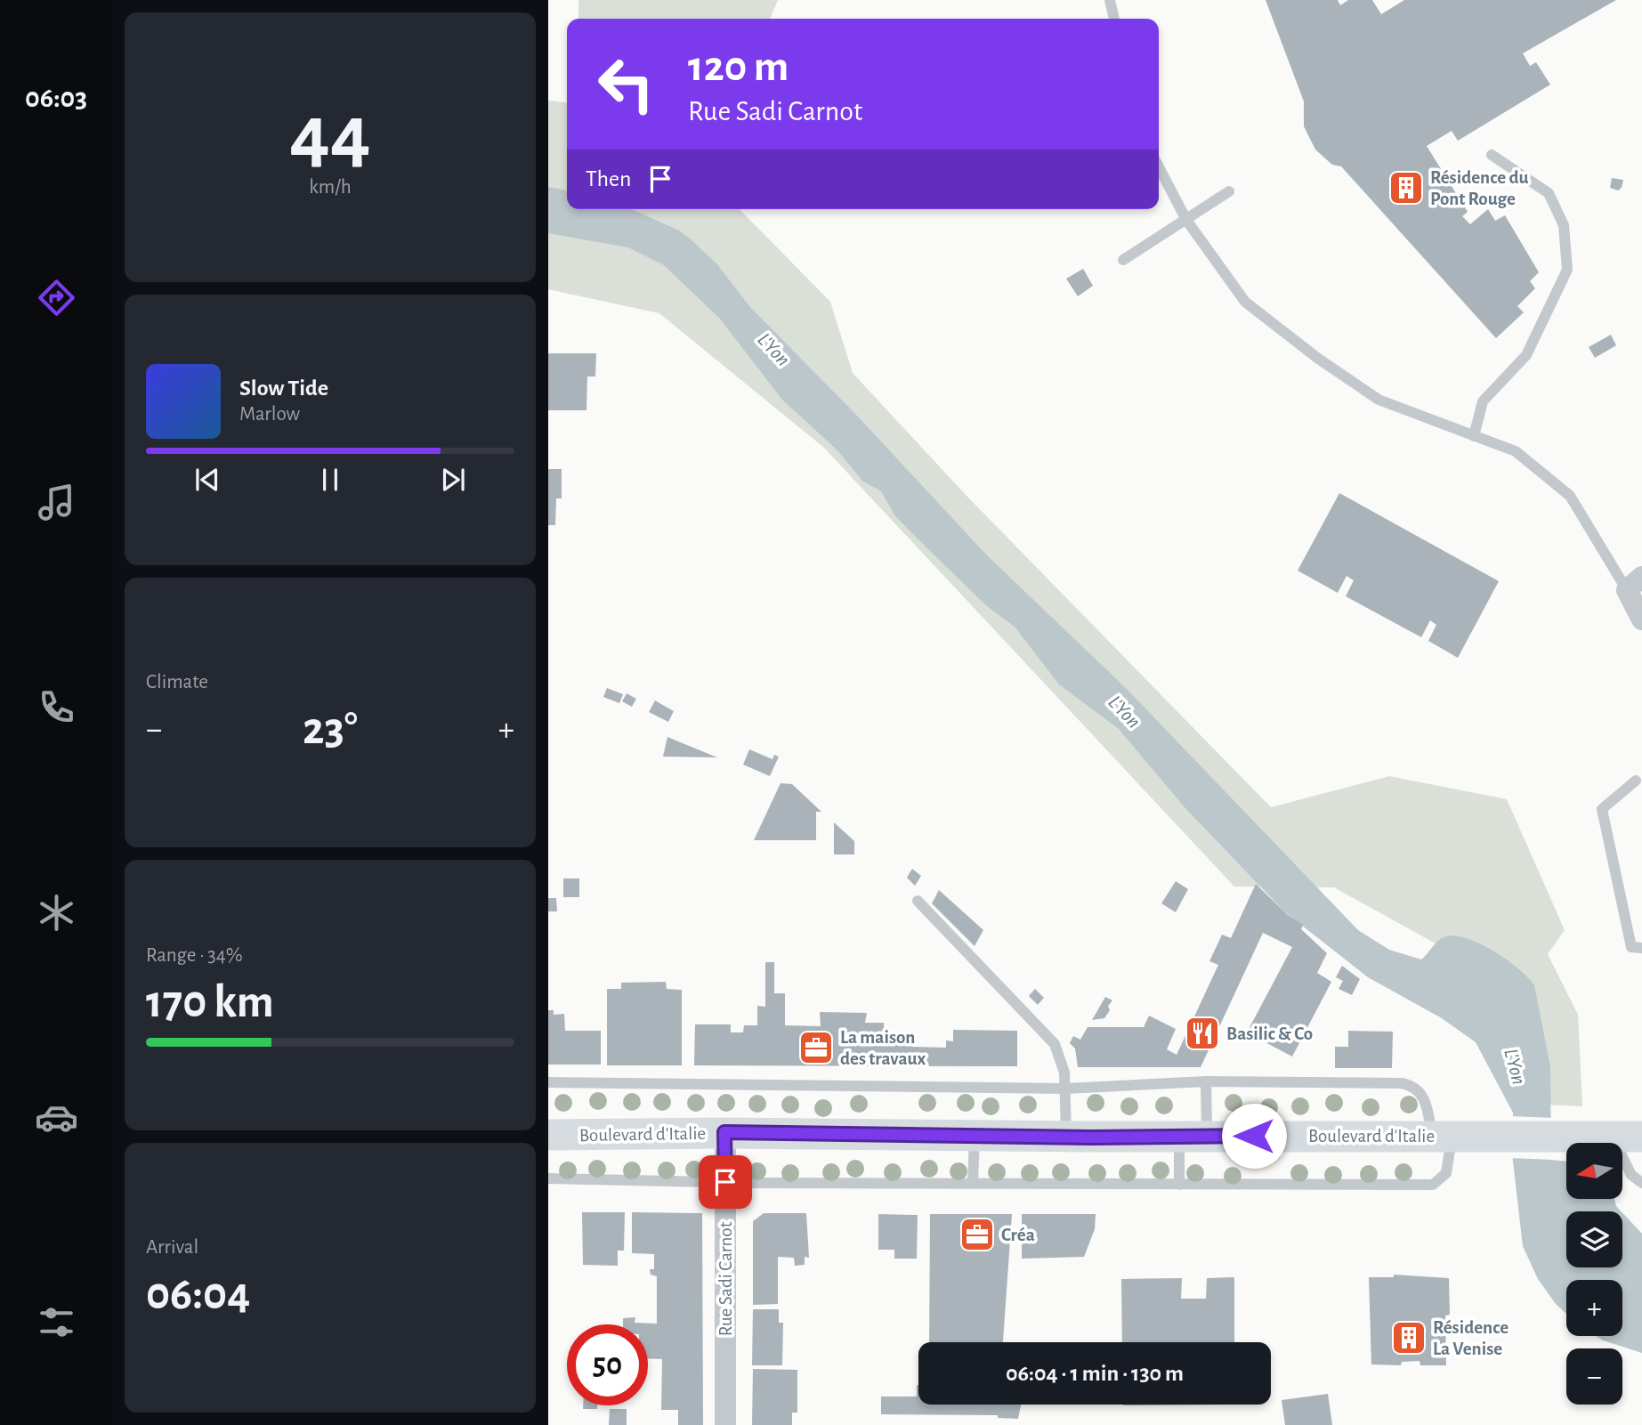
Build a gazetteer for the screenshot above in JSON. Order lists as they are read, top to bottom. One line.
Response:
{"streets":{"main road":["Boulevard d'Italie"],"street":["Rue Sadi Carnot"]},"crossings":[["Boulevard d'Italie","Rue Sadi Carnot"]],"water":["L'Yon"],"places":{"building":["Résidence du Pont Rouge","Résidence La Venise"],"restaurant":["Basilic & Co"],"office":["La maison des travaux","Créa"]},"north":"left","page":{"tabs":"06:03","tile":[["44","km/h"],"Climate",["Range · 34%","170 km"],["Arrival","06:04"]],"turn":["120 m","Rue Sadi Carnot"],"then":"Then","song":["Slow Tide","Marlow"],"heat":["−","23°","+"],"map_buttons":["+","−"],"limit":"50","trip":"06:04 · 1 min · 130 m"}}
